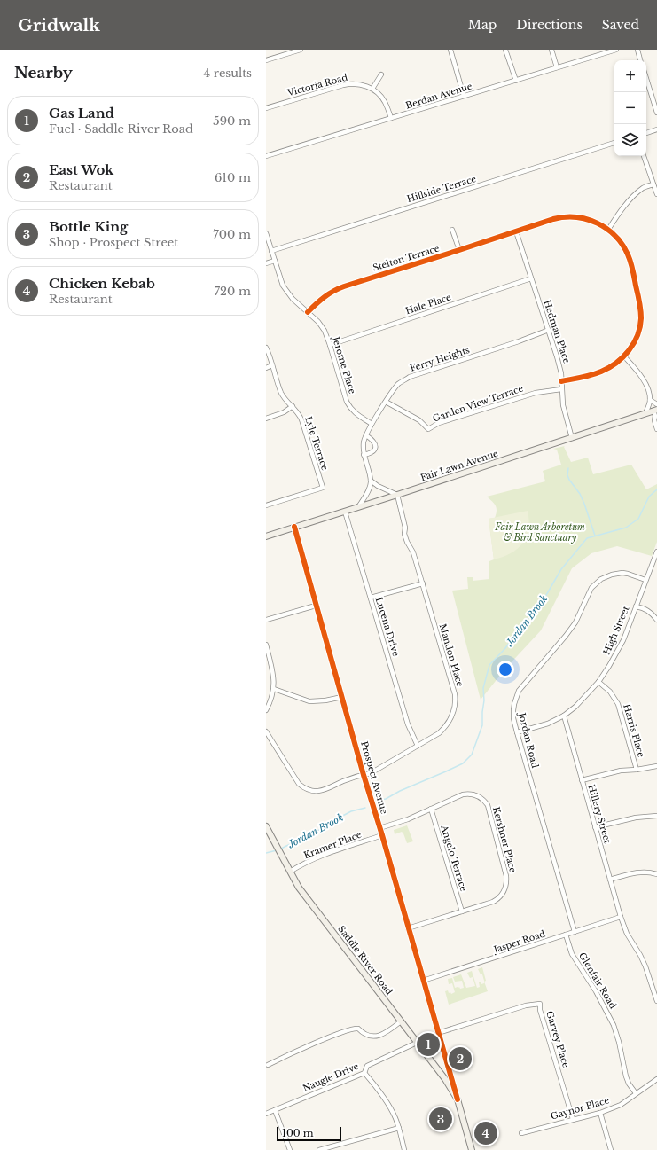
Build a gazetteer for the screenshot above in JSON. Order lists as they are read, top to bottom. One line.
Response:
{"streets":{"main road":["Fair Lawn Avenue","Saddle River Road"],"street":["Victoria Road","Berdan Avenue","Hillside Terrace","Stelton Terrace","Hale Place","Hedman Place","Ferry Heights","Jerome Place","Garden View Terrace","Lyle Terrace","Lucena Drive","High Street","Mandon Place","Harris Place","Jordan Road","Prospect Avenue","Hillery Street","Kershner Place","Kramer Place","Angelo Terrace","Jasper Road","Glenfair Road","Garvey Place","Naugle Drive","Gaynor Place"]},"crossings":[["Hillside Terrace","Jerome Place"],["Stelton Terrace","Hedman Place"],["Stelton Terrace","Jerome Place"],["Hale Place","Hedman Place"],["Hale Place","Jerome Place"],["Hedman Place","Ferry Heights"],["Hedman Place","Garden View Terrace"],["Hedman Place","Fair Lawn Avenue"],["Ferry Heights","Jerome Place"],["Ferry Heights","Garden View Terrace"],["Fair Lawn Avenue","Lucena Drive"],["Fair Lawn Avenue","Mandon Place"],["Fair Lawn Avenue","Prospect Avenue"],["Lucena Drive","Mandon Place"],["High Street","Harris Place"],["High Street","Jordan Road"],["High Street","Hillery Street"],["Mandon Place","Prospect Avenue"],["Jordan Road","Jasper Road"],["Prospect Avenue","Kershner Place"],["Prospect Avenue","Kramer Place"],["Prospect Avenue","Jasper Road"],["Prospect Avenue","Saddle River Road"],["Prospect Avenue","Garvey Place"],["Hillery Street","Jasper Road"],["Kershner Place","Angelo Terrace"],["Kramer Place","Saddle River Road"],["Jasper Road","Glenfair Road"],["Saddle River Road","Naugle Drive"],["Glenfair Road","Gaynor Place"],["Garvey Place","Gaynor Place"]],"water":["Jordan Brook"],"parks":["Fair Lawn Arboretum & Bird Sanctuary"],"scale_bar":"100 m","page":{"header":"Gridwalk","nav":["Map","Directions","Saved"],"heading":["Nearby","4 results"],"map_buttons":["+","−"],"list":[{"mark":"1","name":"Gas Land","note":"Fuel · Saddle River Road","value":"590 m"},{"mark":"2","name":"East Wok","note":"Restaurant","value":"610 m"},{"mark":"3","name":"Bottle King","note":"Shop · Prospect Street","value":"700 m"},{"mark":"4","name":"Chicken Kebab","note":"Restaurant","value":"720 m"}],"pins":["1","2","3","4"],"scale":"100 m"}}
